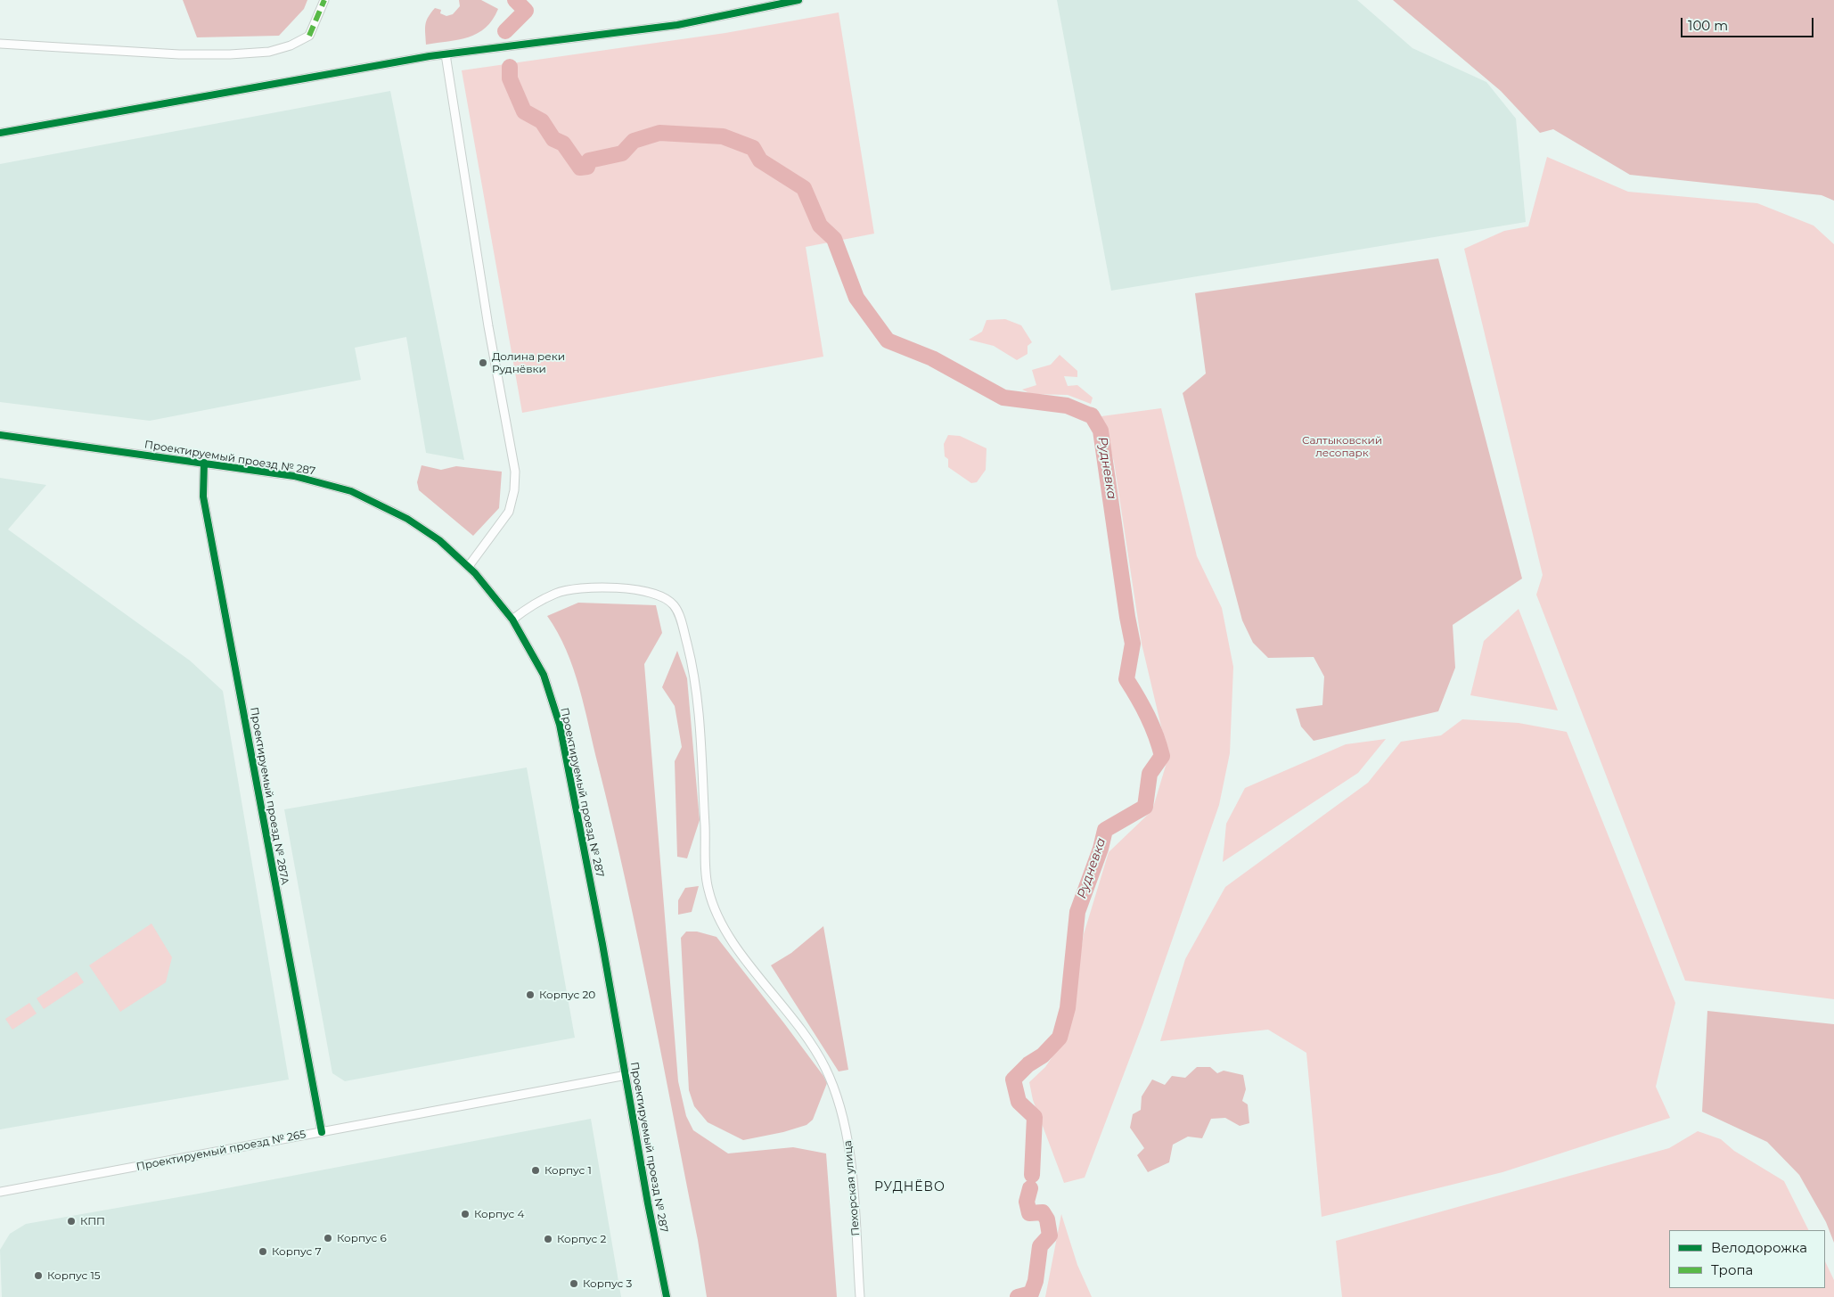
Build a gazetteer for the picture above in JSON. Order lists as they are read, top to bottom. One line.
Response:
{"streets":{"street":["Проектируемый проезд № 287","Проектируемый проезд № 287А","Проектируемый проезд № 265","Пехорская улица"]},"crossings":[["Проектируемый проезд № 287","Проектируемый проезд № 287А"],["Проектируемый проезд № 287","Проектируемый проезд № 265"],["Проектируемый проезд № 287","Пехорская улица"],["Проектируемый проезд № 287А","Проектируемый проезд № 265"]],"districts":["РУДНЁВО"],"water":["Рудневка"],"parks":["Салтыковский лесопарк"],"places":["Долина реки Руднёвки","Корпус 20","Корпус 1","Корпус 4","КПП","Корпус 6","Корпус 2","Корпус 7","Корпус 15","Корпус 3"],"legend":["Велодорожка","Тропа"],"scale_bar":"100 m"}
